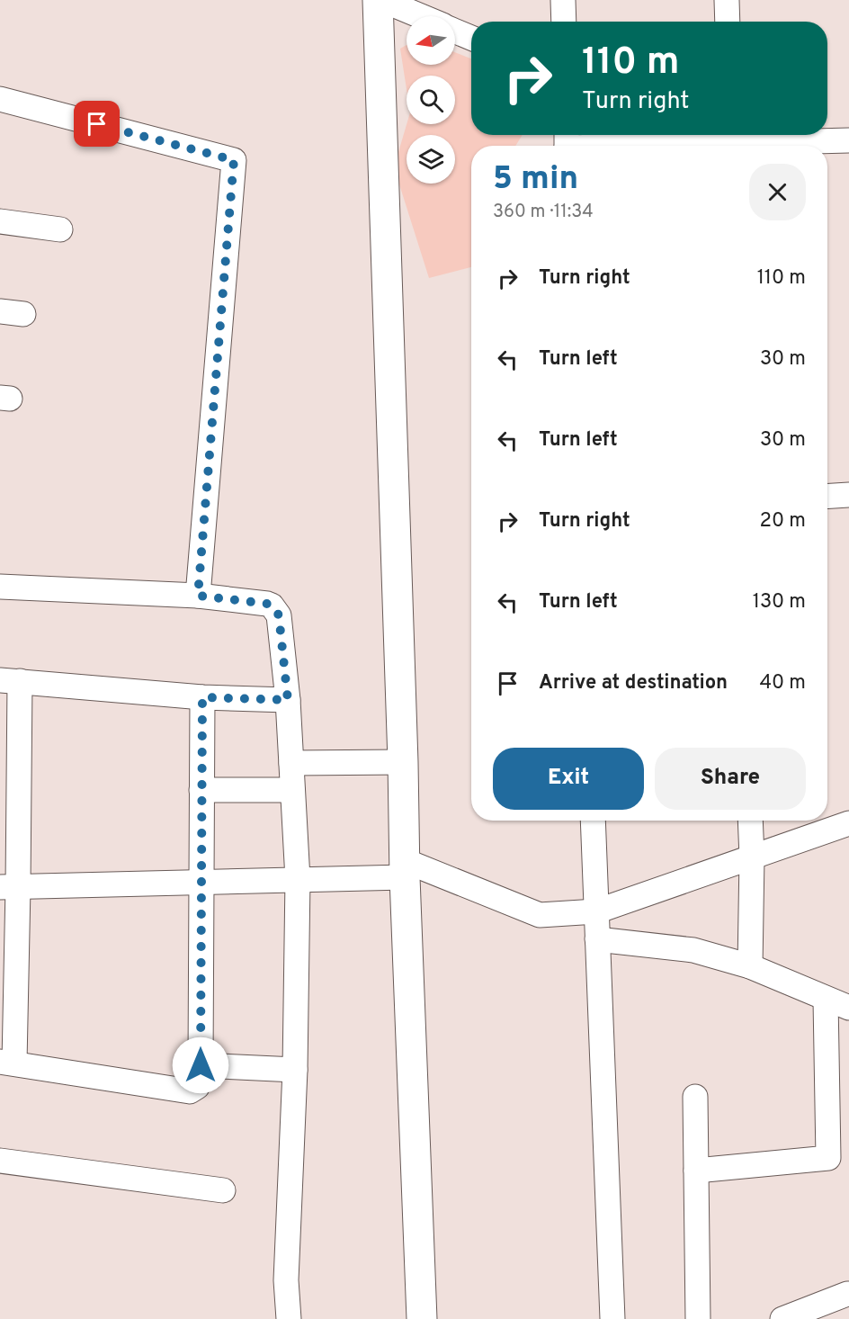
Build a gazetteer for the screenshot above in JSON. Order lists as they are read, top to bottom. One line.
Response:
{"north":"left","page":{"turn":["110 m","Turn right"],"heading":["5 min","360 m · 11:34"],"list":[{"name":"Turn right","value":"110 m"},{"name":"Turn left","value":"30 m"},{"name":"Turn left","value":"30 m"},{"name":"Turn right","value":"20 m"},{"name":"Turn left","value":"130 m"},{"name":"Arrive at destination","value":"40 m"}],"buttons":["Exit","Share"]}}
